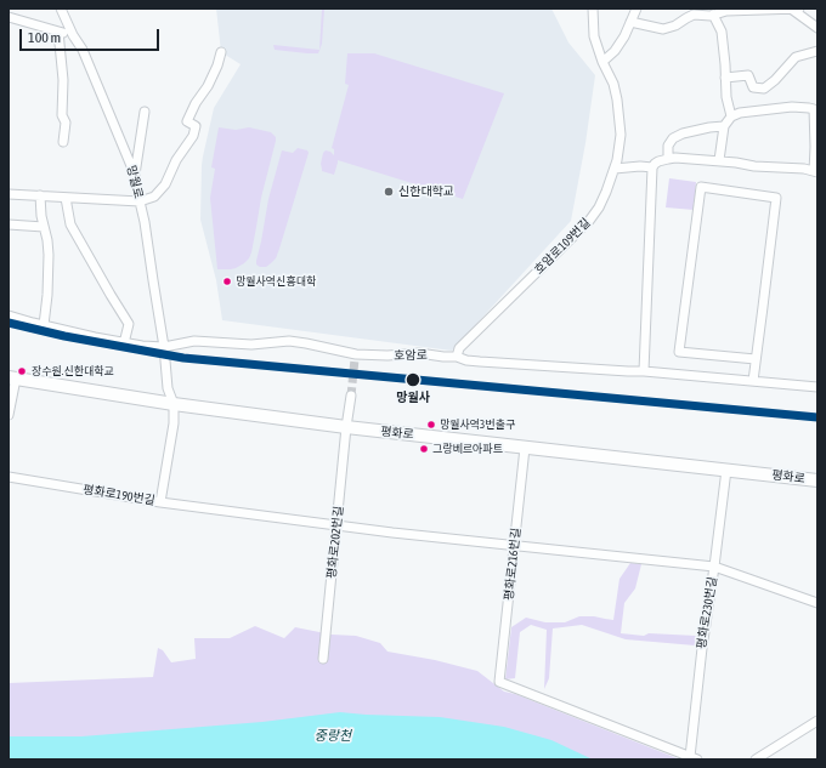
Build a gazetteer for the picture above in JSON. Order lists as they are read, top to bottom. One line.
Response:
{"streets":{"main road":["평화로"],"street":["망월로","호암로109번길","호암로","평화로190번길","평화로202번길","평화로216번길","평화로230번길"]},"crossings":[["망월로","호암로"],["망월로","평화로"],["망월로","평화로190번길"],["호암로109번길","호암로"],["평화로","평화로190번길"],["평화로","평화로202번길"],["평화로","평화로216번길"],["평화로","평화로230번길"],["평화로216번길","평화로230번길"]],"water":["중랑천"],"places":["신한대학교","망월사역신흥대학","장수원.신한대학교","망월사","망월사역3번출구","그랑베르아파트"],"scale_bar":"100 m"}
